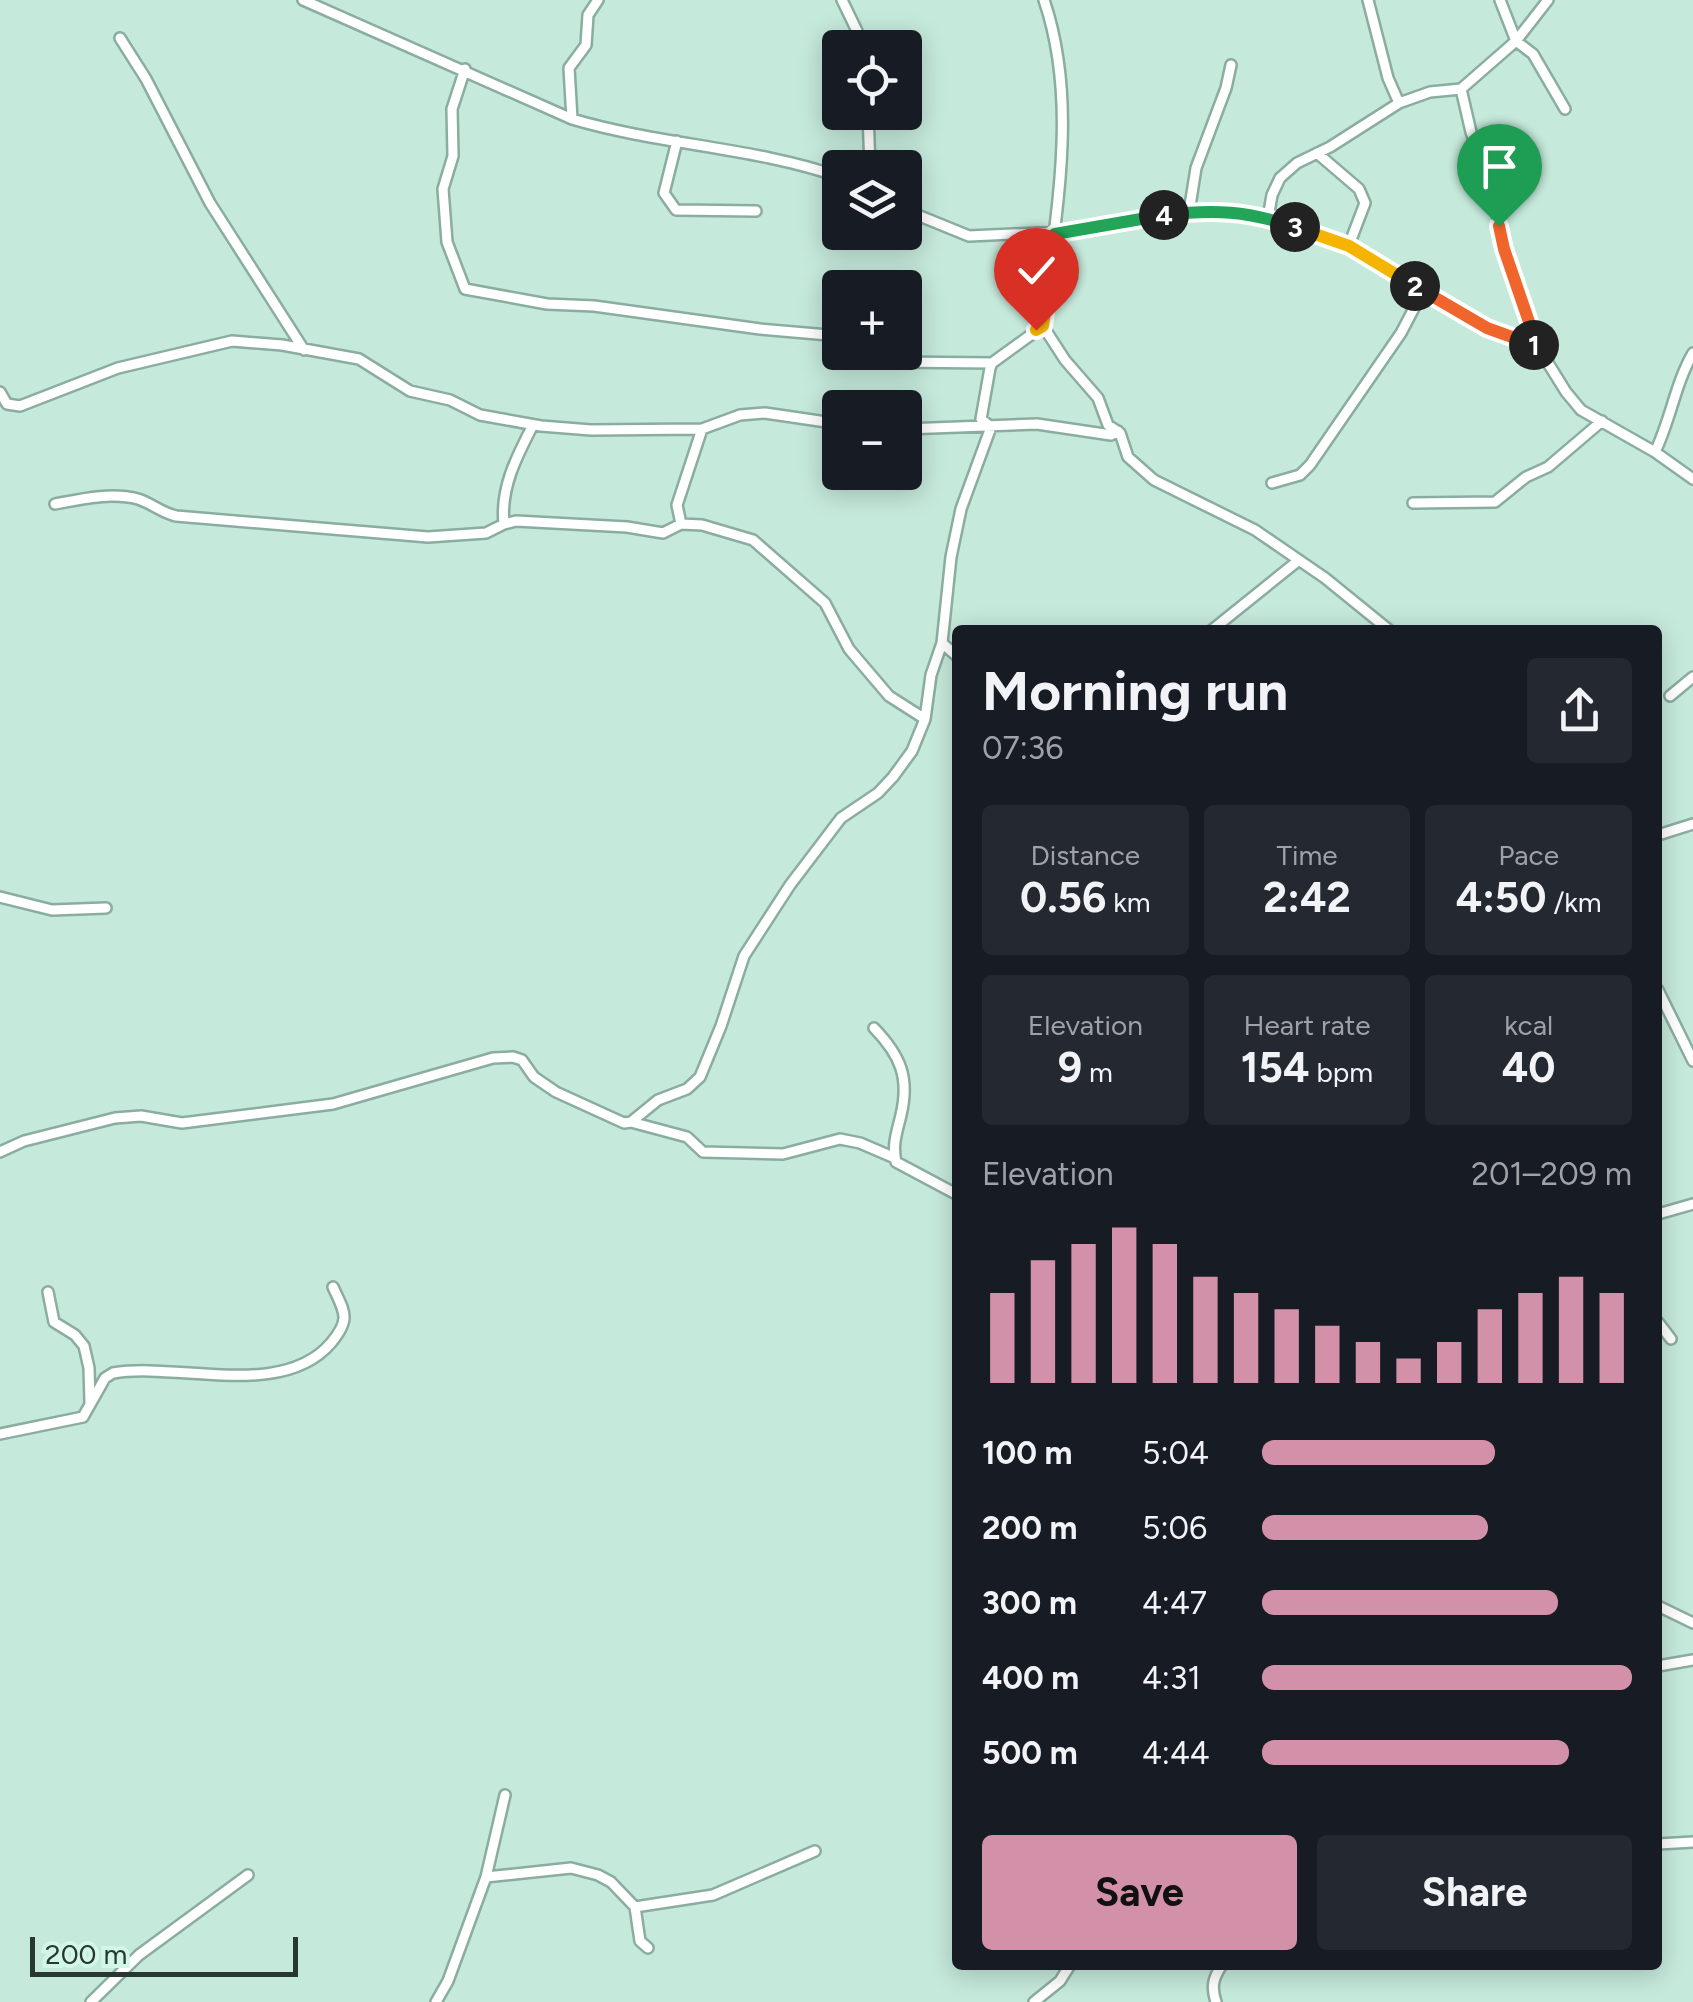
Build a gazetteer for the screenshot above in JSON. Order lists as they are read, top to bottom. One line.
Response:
{"scale_bar":"200 m","page":{"map_buttons":["+","−"],"pins":["4","3","2","1"],"heading":["Morning run","07:36"],"stats":[["Distance","0.56 km"],["Time","2:42"],["Pace","4:50 /km"],["Elevation","9 m"],["Heart rate","154 bpm"],["kcal","40"]],"chart":["Elevation","201–209 m"],"list":[{"name":"100 m","note":"5:04"},{"name":"200 m","note":"5:06"},{"name":"300 m","note":"4:47"},{"name":"400 m","note":"4:31"},{"name":"500 m","note":"4:44"}],"buttons":["Save","Share"],"scale":"200 m"}}
